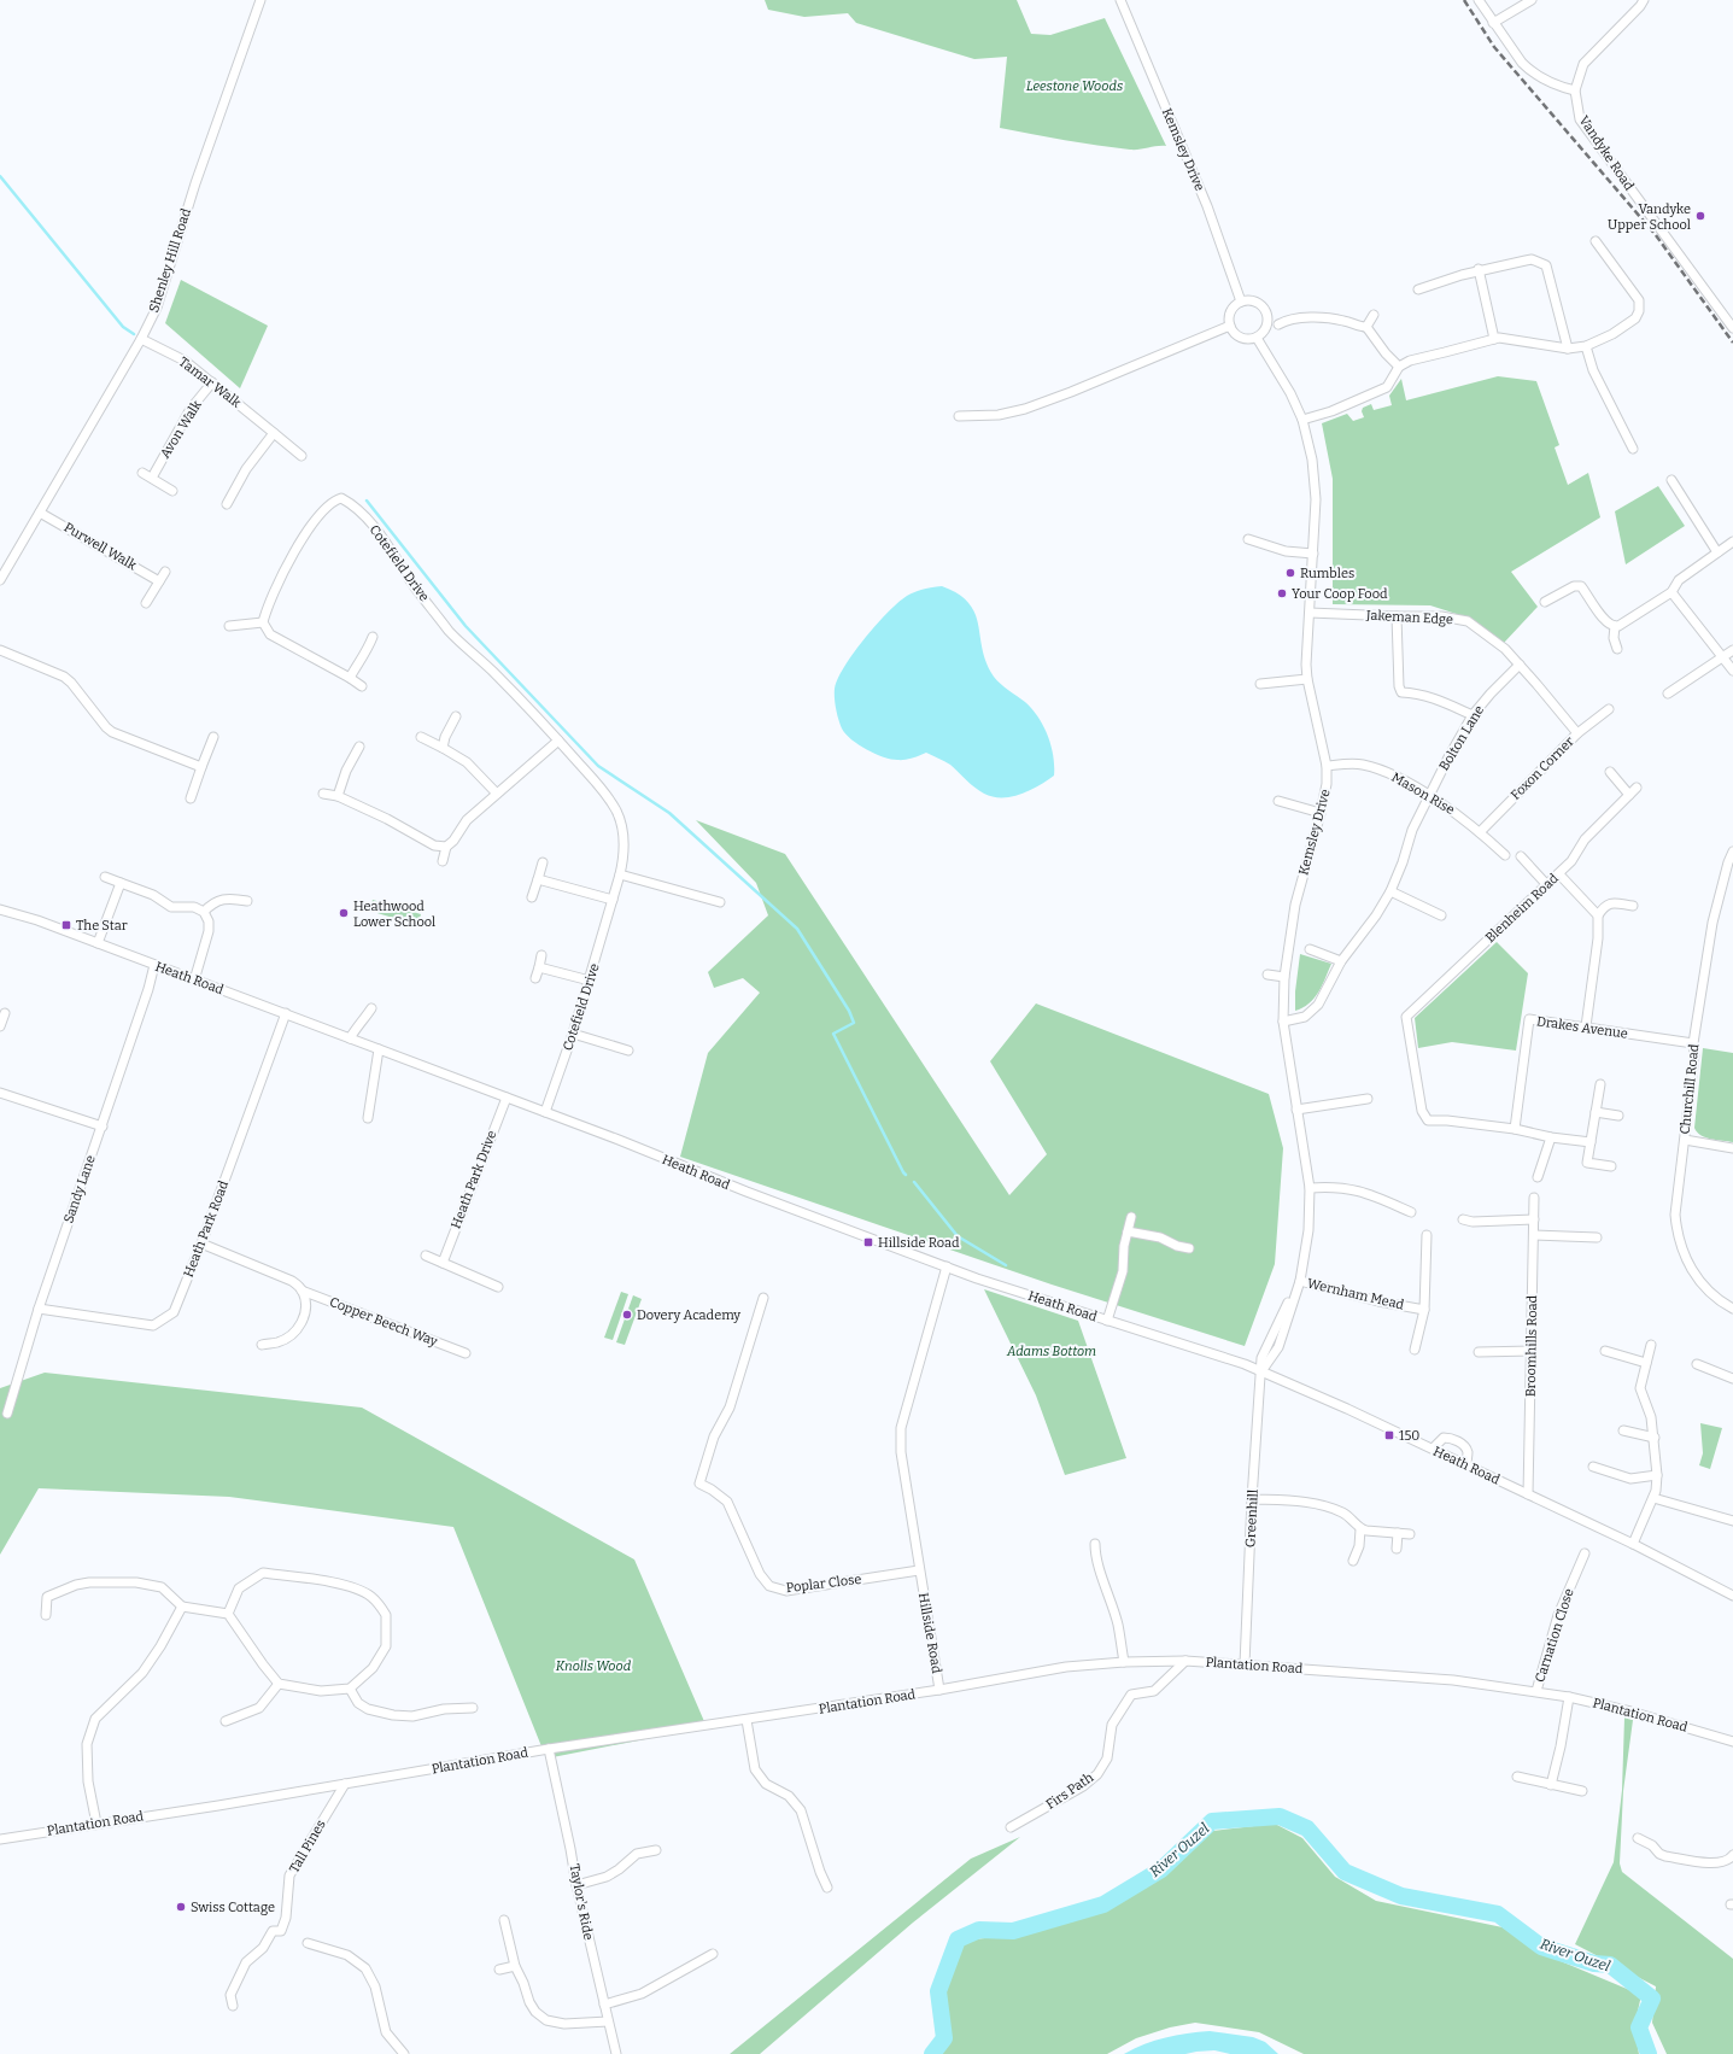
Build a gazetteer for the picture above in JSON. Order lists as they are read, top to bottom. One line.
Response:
{"streets":{"street":["Kemsley Drive","Vandyke Road","Shenley Hill Road","Tamar Walk","Avon Walk","Purwell Walk","Cotefield Drive","Jakeman Edge","Bolton Lane","Foxon Corner","Mason Rise","Blenheim Road","Heath Road","Drakes Avenue","Churchill Road","Heath Park Drive","Sandy Lane","Heath Park Road","Wernham Mead","Copper Beech Way","Broomhills Road","Greenhill","Poplar Close","Hillside Road","Carnation Close","Plantation Road","Firs Path","Tall Pines","Taylor's Ride"]},"crossings":[["Kemsley Drive","Jakeman Edge"],["Kemsley Drive","Bolton Lane"],["Kemsley Drive","Mason Rise"],["Kemsley Drive","Heath Road"],["Kemsley Drive","Wernham Mead"],["Kemsley Drive","Greenhill"],["Shenley Hill Road","Tamar Walk"],["Shenley Hill Road","Purwell Walk"],["Tamar Walk","Avon Walk"],["Cotefield Drive","Heath Road"],["Jakeman Edge","Bolton Lane"],["Jakeman Edge","Foxon Corner"],["Bolton Lane","Mason Rise"],["Foxon Corner","Mason Rise"],["Blenheim Road","Drakes Avenue"],["Heath Road","Heath Park Drive"],["Heath Road","Sandy Lane"],["Heath Road","Heath Park Road"],["Heath Road","Broomhills Road"],["Heath Road","Greenhill"],["Heath Road","Hillside Road"],["Drakes Avenue","Churchill Road"],["Sandy Lane","Heath Park Road"],["Heath Park Road","Copper Beech Way"],["Greenhill","Plantation Road"],["Poplar Close","Hillside Road"],["Hillside Road","Plantation Road"],["Carnation Close","Plantation Road"],["Plantation Road","Firs Path"],["Plantation Road","Tall Pines"],["Plantation Road","Taylor's Ride"]],"water":["River Ouzel"],"parks":["Leestone Woods","Adams Bottom","Knolls Wood"],"places":{"other":["Vandyke Upper School","Rumbles","Your Coop Food","Heathwood Lower School","Dovery Academy","Swiss Cottage"],"transit":["The Star","Hillside Road","150"]}}
